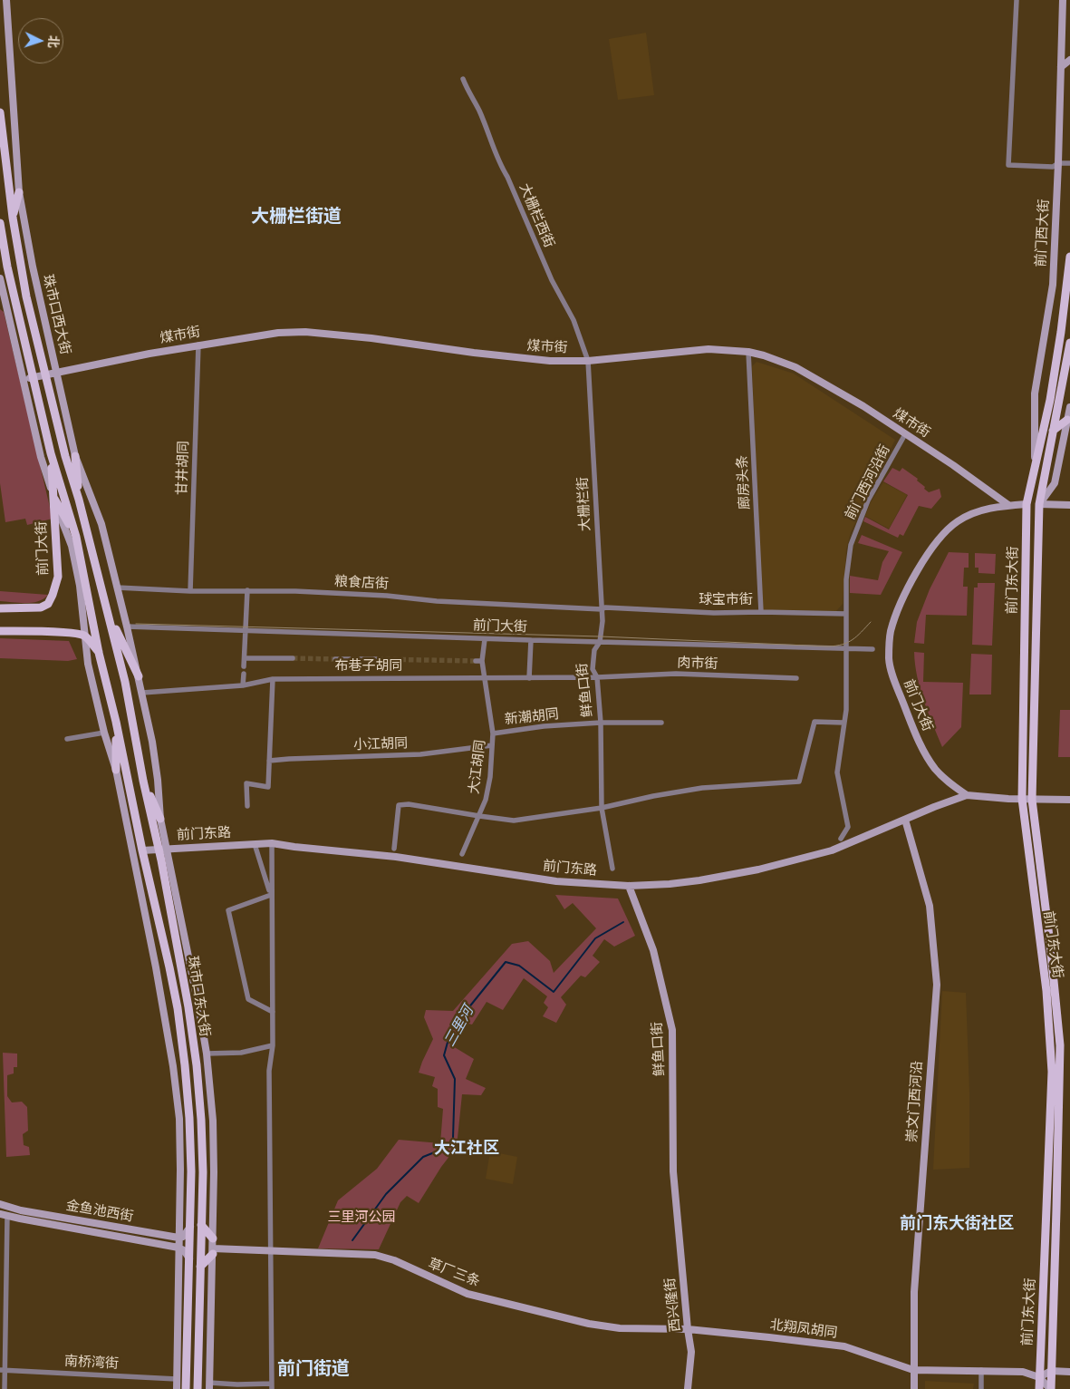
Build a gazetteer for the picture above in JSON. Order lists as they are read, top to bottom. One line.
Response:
{"streets":{"main road":["前门西大街","珠市口西大街","前门大街","前门东大街","珠市口东大街"],"street":["大栅栏西街","煤市街","甘井胡同","廊房头条","前门西河沿街","大栅栏街","粮食店街","球宝市街","肉市街","布巷子胡同","鲜鱼口街","新潮胡同","小江胡同","大江胡同","前门东路","崇文门西河沿","金鱼池西街","草厂三条","西兴隆街","北翔凤胡同","南桥湾街"]},"crossings":[["大栅栏西街","煤市街"],["大栅栏西街","大栅栏街"],["前门西大街","前门东大街"],["珠市口西大街","煤市街"],["珠市口西大街","前门大街"],["珠市口西大街","粮食店街"],["珠市口西大街","珠市口东大街"],["煤市街","甘井胡同"],["煤市街","廊房头条"],["煤市街","前门西河沿街"],["煤市街","大栅栏街"],["煤市街","前门大街"],["甘井胡同","粮食店街"],["廊房头条","球宝市街"],["前门西河沿街","前门大街"],["前门西河沿街","球宝市街"],["大栅栏街","前门大街"],["大栅栏街","粮食店街"],["大栅栏街","球宝市街"],["大栅栏街","鲜鱼口街"],["前门大街","鲜鱼口街"],["前门大街","大江胡同"],["前门大街","前门东路"],["前门大街","珠市口东大街"],["前门东大街","北翔凤胡同"],["粮食店街","球宝市街"],["肉市街","布巷子胡同"],["肉市街","鲜鱼口街"],["布巷子胡同","鲜鱼口街"],["布巷子胡同","大江胡同"],["布巷子胡同","珠市口东大街"],["鲜鱼口街","新潮胡同"],["鲜鱼口街","前门东路"],["鲜鱼口街","西兴隆街"],["新潮胡同","大江胡同"],["小江胡同","大江胡同"],["前门东路","珠市口东大街"],["前门东路","崇文门西河沿"],["珠市口东大街","草厂三条"],["崇文门西河沿","北翔凤胡同"],["草厂三条","西兴隆街"],["草厂三条","北翔凤胡同"],["西兴隆街","北翔凤胡同"]],"districts":["大栅栏街道","大江社区","前门东大街社区","前门街道"],"water":["三里河"],"parks":["三里河公园"],"north":"right"}
